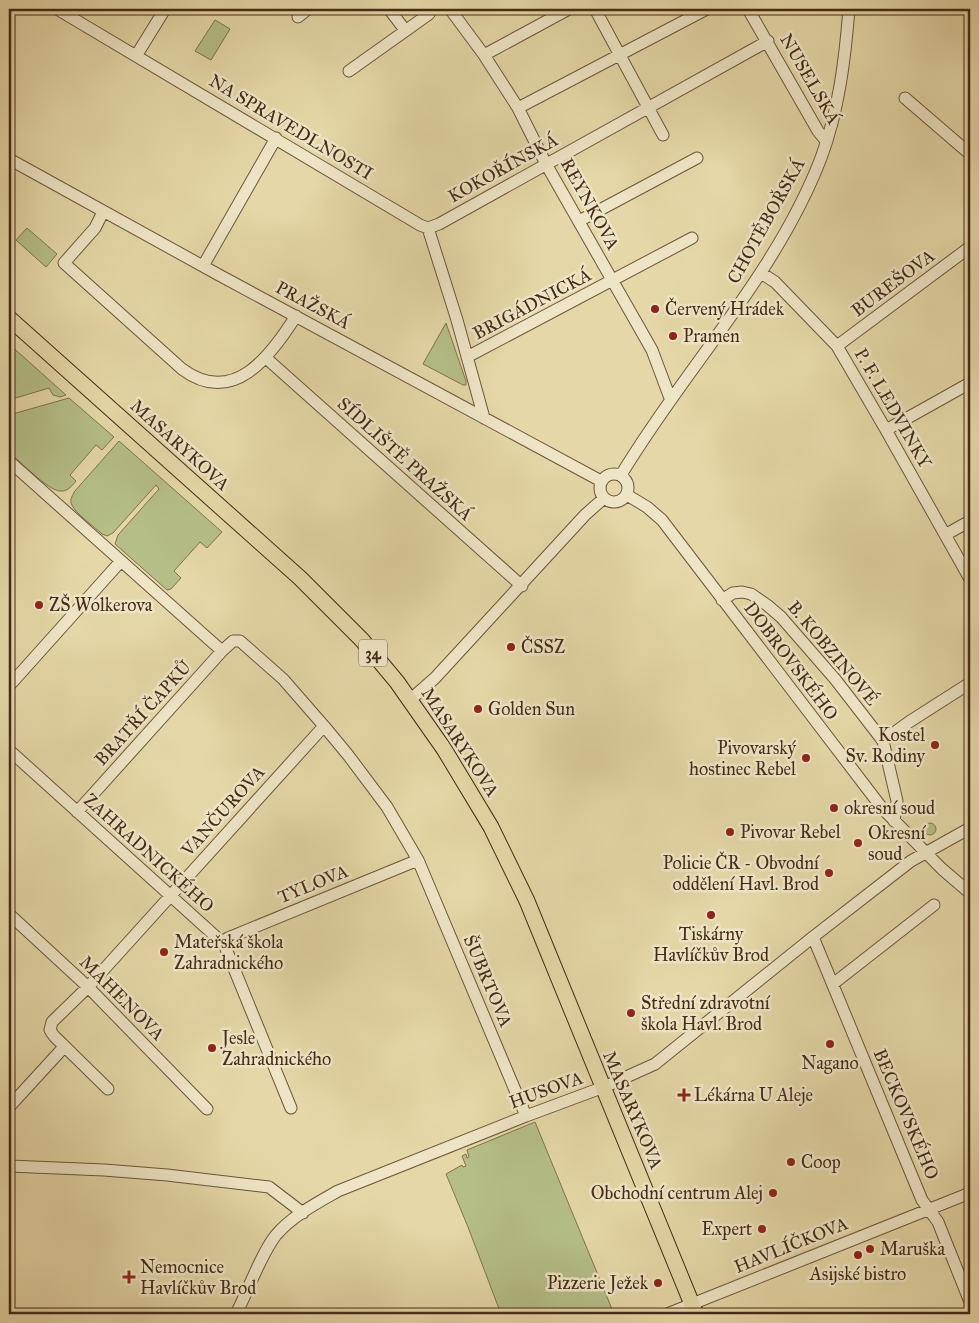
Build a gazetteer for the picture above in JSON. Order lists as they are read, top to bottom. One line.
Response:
{"streets":{"main road":["MASARYKOVA","34"],"street":["NUSELSKÁ","NA SPRAVEDLNOSTI","KOKOŘÍNSKÁ","REYNKOVA","CHOTĚBOŘSKÁ","BUREŠOVA","BRIGÁDNICKÁ","PRAŽSKÁ","P. F. LEDVINKY","SÍDLIŠTĚ PRAŽSKÁ","B. KOBZINOVÉ","DOBROVSKÉHO","BRATŘÍ ČAPKŮ","VANČUROVA","ZAHRADNICKÉHO","TYLOVA","ŠUBRTOVA","MAHENOVA","HUSOVA","BECKOVSKÉHO","HAVLÍČKOVA"]},"crossings":[["NUSELSKÁ","KOKOŘÍNSKÁ"],["NUSELSKÁ","CHOTĚBOŘSKÁ"],["NA SPRAVEDLNOSTI","KOKOŘÍNSKÁ"],["KOKOŘÍNSKÁ","REYNKOVA"],["REYNKOVA","CHOTĚBOŘSKÁ"],["REYNKOVA","BRIGÁDNICKÁ"],["CHOTĚBOŘSKÁ","PRAŽSKÁ"],["CHOTĚBOŘSKÁ","P. F. LEDVINKY"],["CHOTĚBOŘSKÁ","DOBROVSKÉHO"],["BUREŠOVA","P. F. LEDVINKY"],["PRAŽSKÁ","DOBROVSKÉHO"],["MASARYKOVA","HUSOVA"],["MASARYKOVA","HAVLÍČKOVA"],["B. KOBZINOVÉ","DOBROVSKÉHO"],["DOBROVSKÉHO","HUSOVA"],["BRATŘÍ ČAPKŮ","VANČUROVA"],["BRATŘÍ ČAPKŮ","ZAHRADNICKÉHO"],["VANČUROVA","ZAHRADNICKÉHO"],["VANČUROVA","MAHENOVA"],["ZAHRADNICKÉHO","TYLOVA"],["TYLOVA","ŠUBRTOVA"],["ŠUBRTOVA","HUSOVA"],["HUSOVA","BECKOVSKÉHO"],["BECKOVSKÉHO","HAVLÍČKOVA"]],"places":{"other":["Červený Hrádek","Pramen","ZŠ Wolkerova","ČSSZ","Golden Sun","Kostel Sv. Rodiny","Pivovarský hostinec Rebel","okresní soud","Pivovar Rebel","Okresní soud","Policie ČR - Obvodní oddělení Havl. Brod","Tiskárny Havlíčkův Brod","Mateřská škola Zahradnického","Střední zdravotní škola Havl. Brod","Nagano","Jesle Zahradnického","Coop","Obchodní centrum Alej","Expert","Maruška","Asijské bistro","Pizzerie Ježek"],"health":["Lékárna U Aleje","Nemocnice Havlíčkův Brod"]}}
